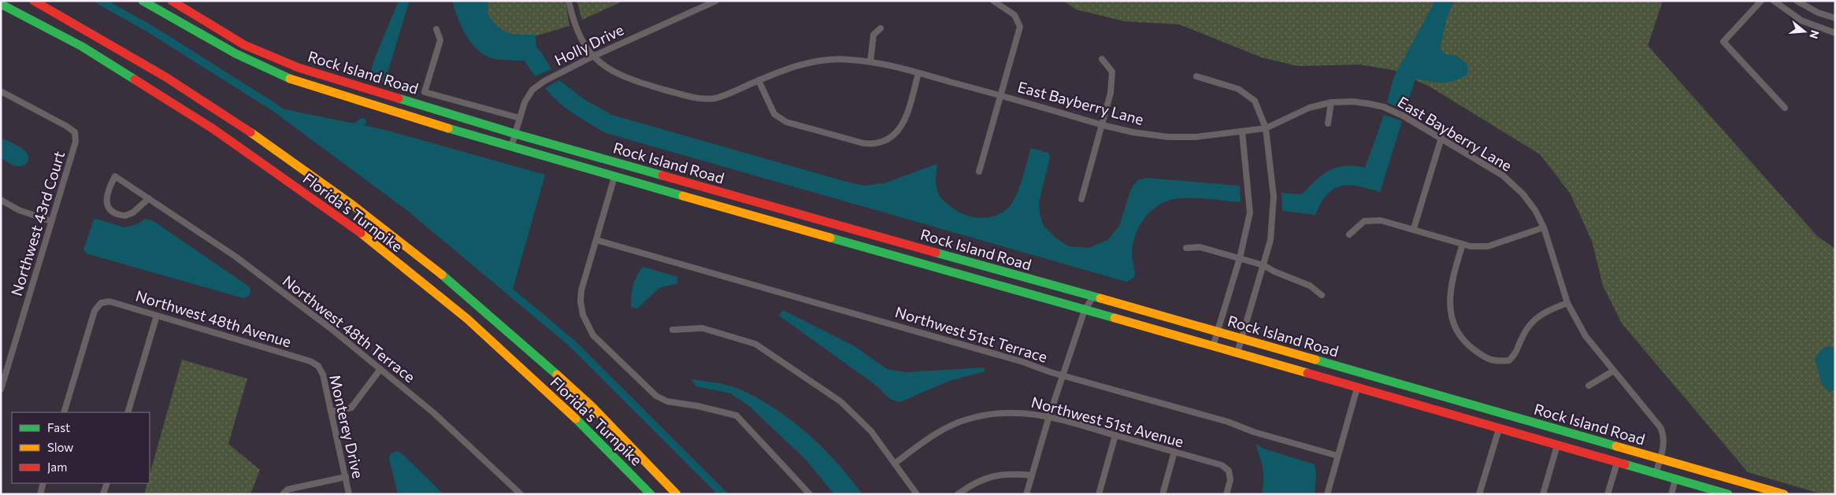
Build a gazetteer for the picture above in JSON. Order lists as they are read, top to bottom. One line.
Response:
{"streets":{"main road":["Rock Island Road","Florida's Turnpike"],"street":["Holly Drive","East Bayberry Lane","Northwest 43rd Court","Northwest 48th Avenue","Northwest 48th Terrace","Northwest 51st Terrace","Northwest 51st Avenue","Monterey Drive"]},"crossings":[["Holly Drive","Rock Island Road"],["Holly Drive","East Bayberry Lane"],["Rock Island Road","East Bayberry Lane"],["Northwest 48th Avenue","Monterey Drive"]],"legend":["Fast","Slow","Jam"],"north":"right"}
